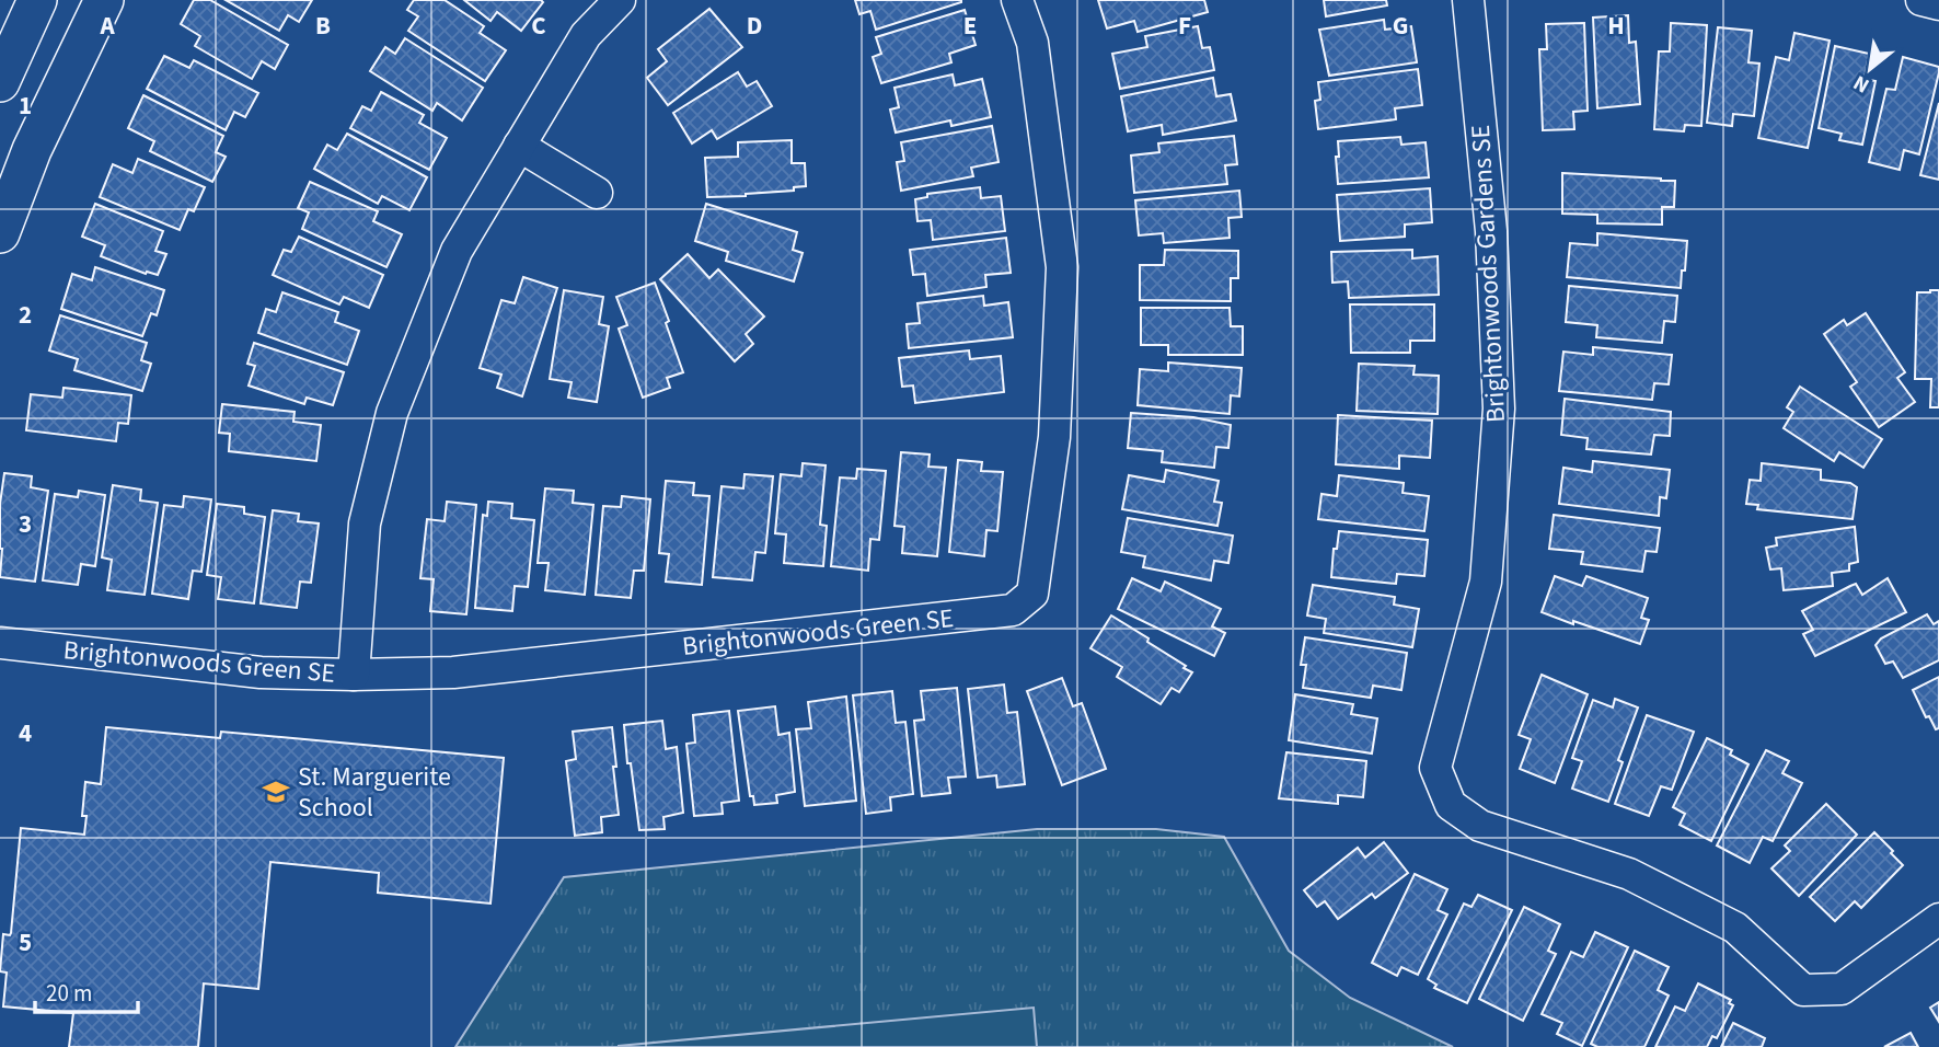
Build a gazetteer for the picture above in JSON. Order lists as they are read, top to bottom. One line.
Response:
{"streets":{"street":["Brightonwoods Gardens SE","Brightonwoods Green SE"]},"places":{"school or university":["St. Marguerite School"]},"scale_bar":"20 m","north":"bottom left","grid":{"columns":["A","B","C","D","E","F","G","H"],"rows":["1","2","3","4","5"]}}
